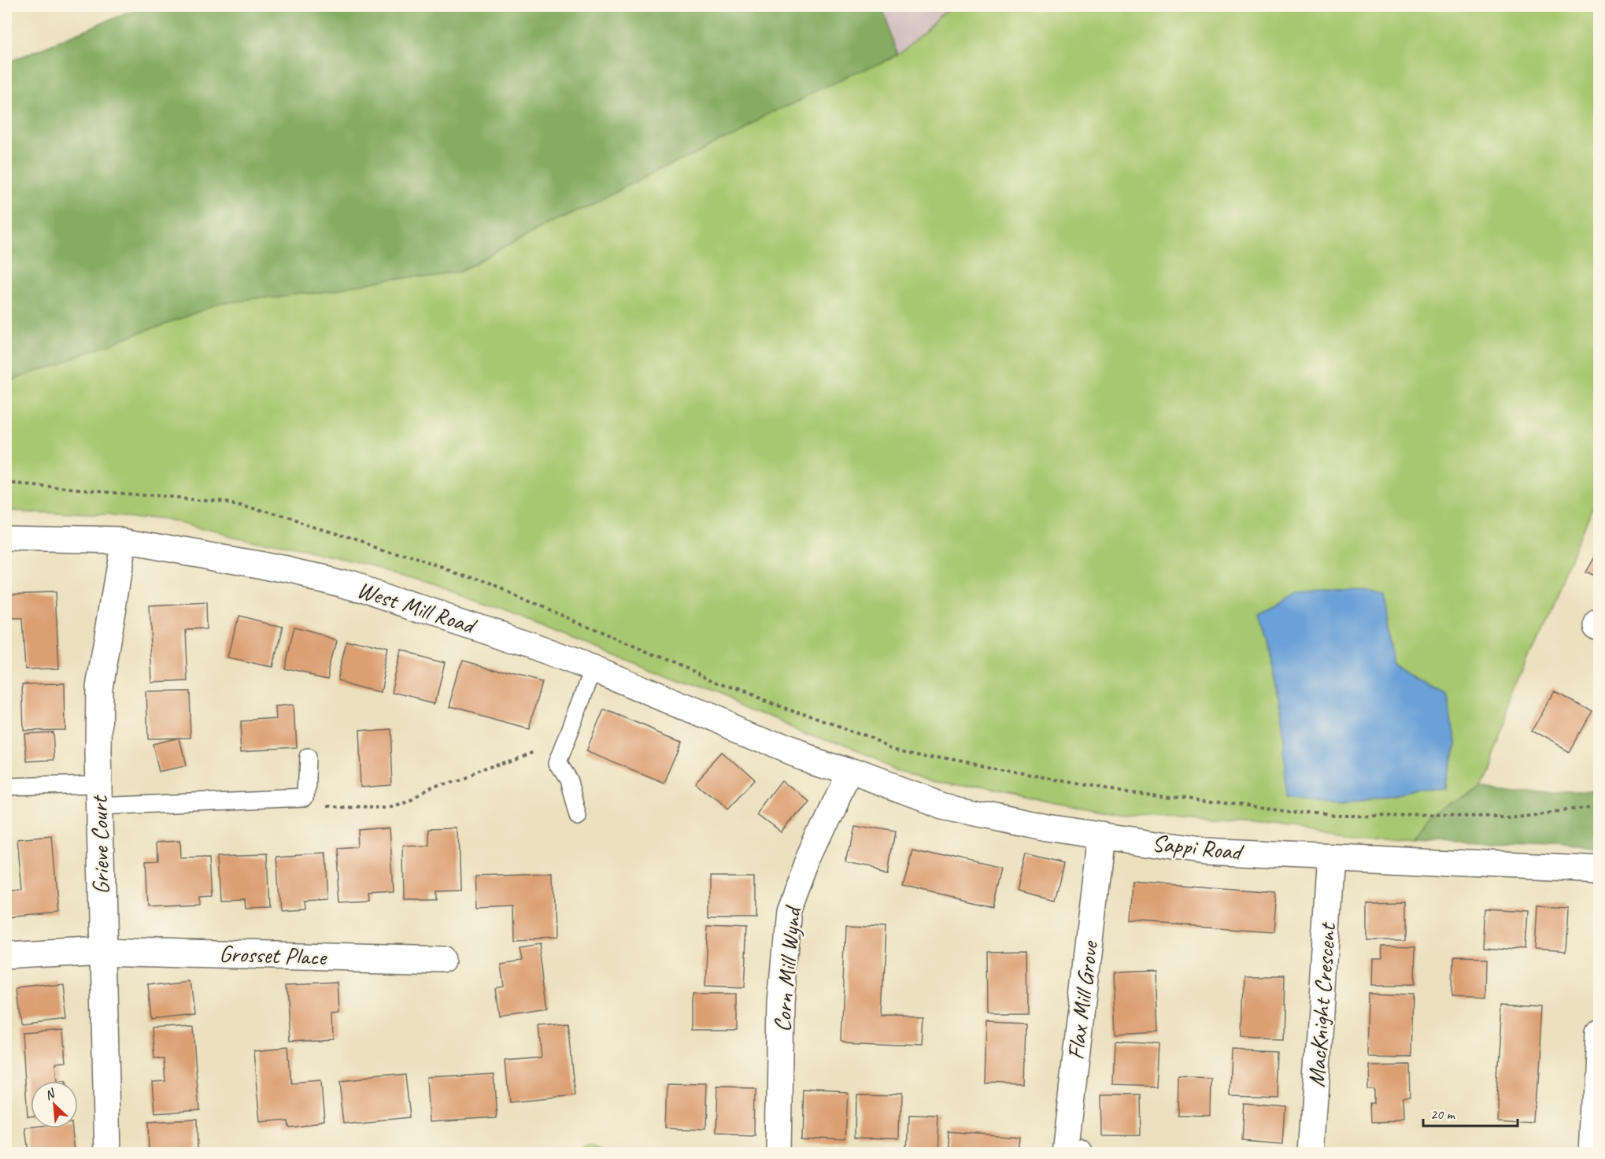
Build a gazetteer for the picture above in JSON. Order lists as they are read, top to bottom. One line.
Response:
{"streets":{"street":["West Mill Road","Grieve Court","Sappi Road","Grosset Place","Corn Mill Wynd","Flax Mill Grove","MacKnight Crescent"]},"crossings":[["West Mill Road","Grieve Court"],["West Mill Road","Sappi Road"],["Grieve Court","Grosset Place"],["Sappi Road","Corn Mill Wynd"],["Sappi Road","Flax Mill Grove"],["Sappi Road","MacKnight Crescent"]],"scale_bar":"20 m","north":"top left"}
